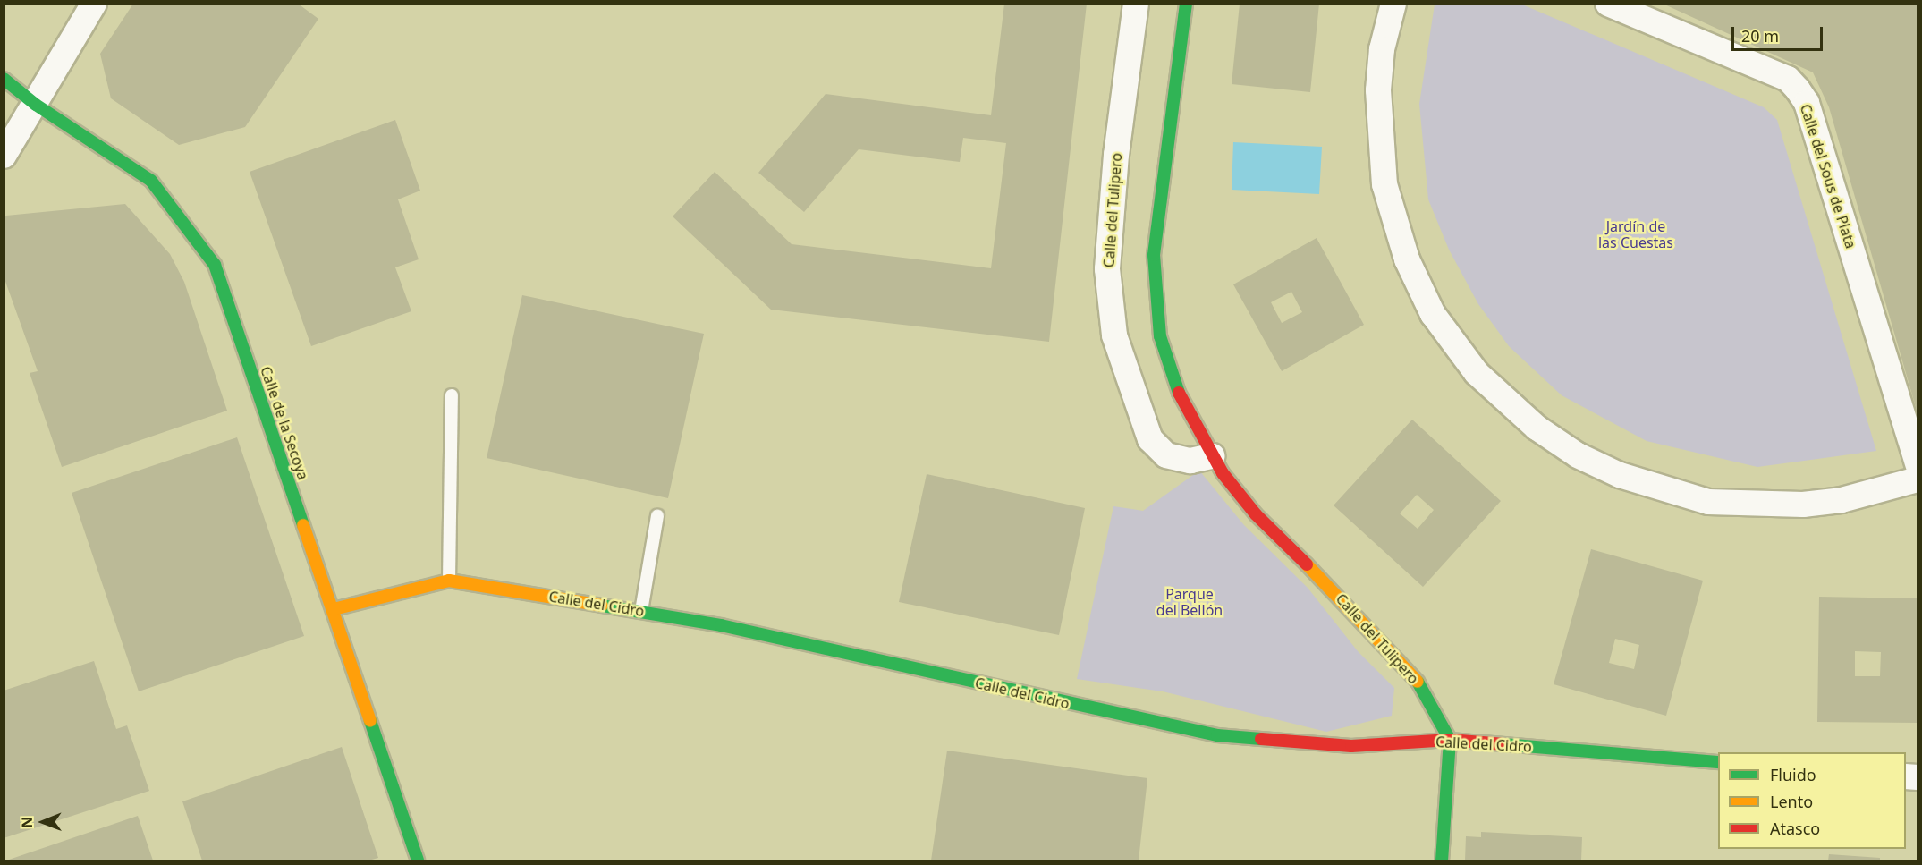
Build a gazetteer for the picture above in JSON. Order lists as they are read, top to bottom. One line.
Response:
{"streets":{"street":["Calle del Sous de Plata","Calle del Tulipero","Calle de la Secoya","Calle del Cidro"]},"crossings":[["Calle del Tulipero","Calle del Cidro"],["Calle de la Secoya","Calle del Cidro"]],"parks":["Jardín de las Cuestas","Parque del Bellón"],"legend":["Fluido","Lento","Atasco"],"scale_bar":"20 m","north":"left"}
